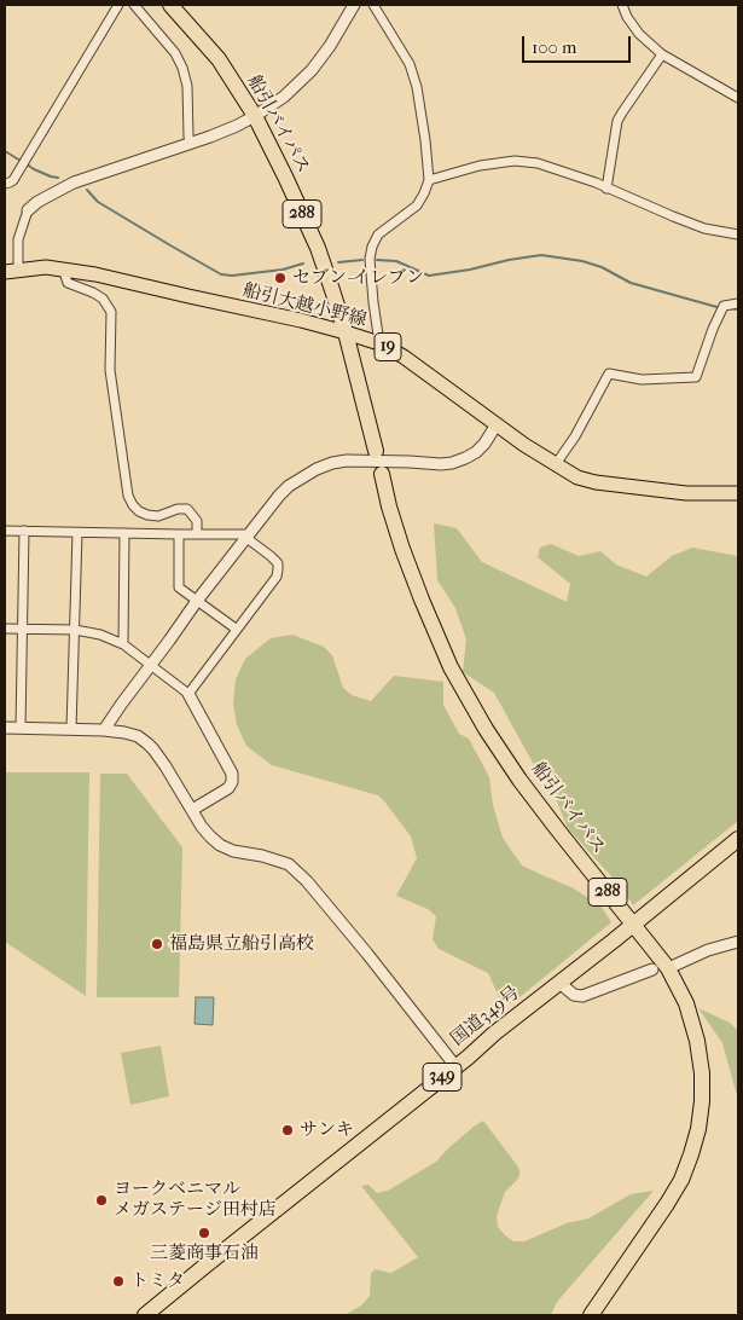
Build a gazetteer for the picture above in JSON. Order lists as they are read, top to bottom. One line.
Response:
{"streets":{"highway":["船引バイパス","288","国道349号","349"],"main road":["船引大越小野線","19"]},"crossings":[["船引バイパス","船引大越小野線"],["船引バイパス","国道349号"]],"places":["セブン-イレブン","福島県立船引高校","サンキ","ヨークベニマル メガステージ田村店","三菱商事石油","トミタ"],"scale_bar":"100 m"}
